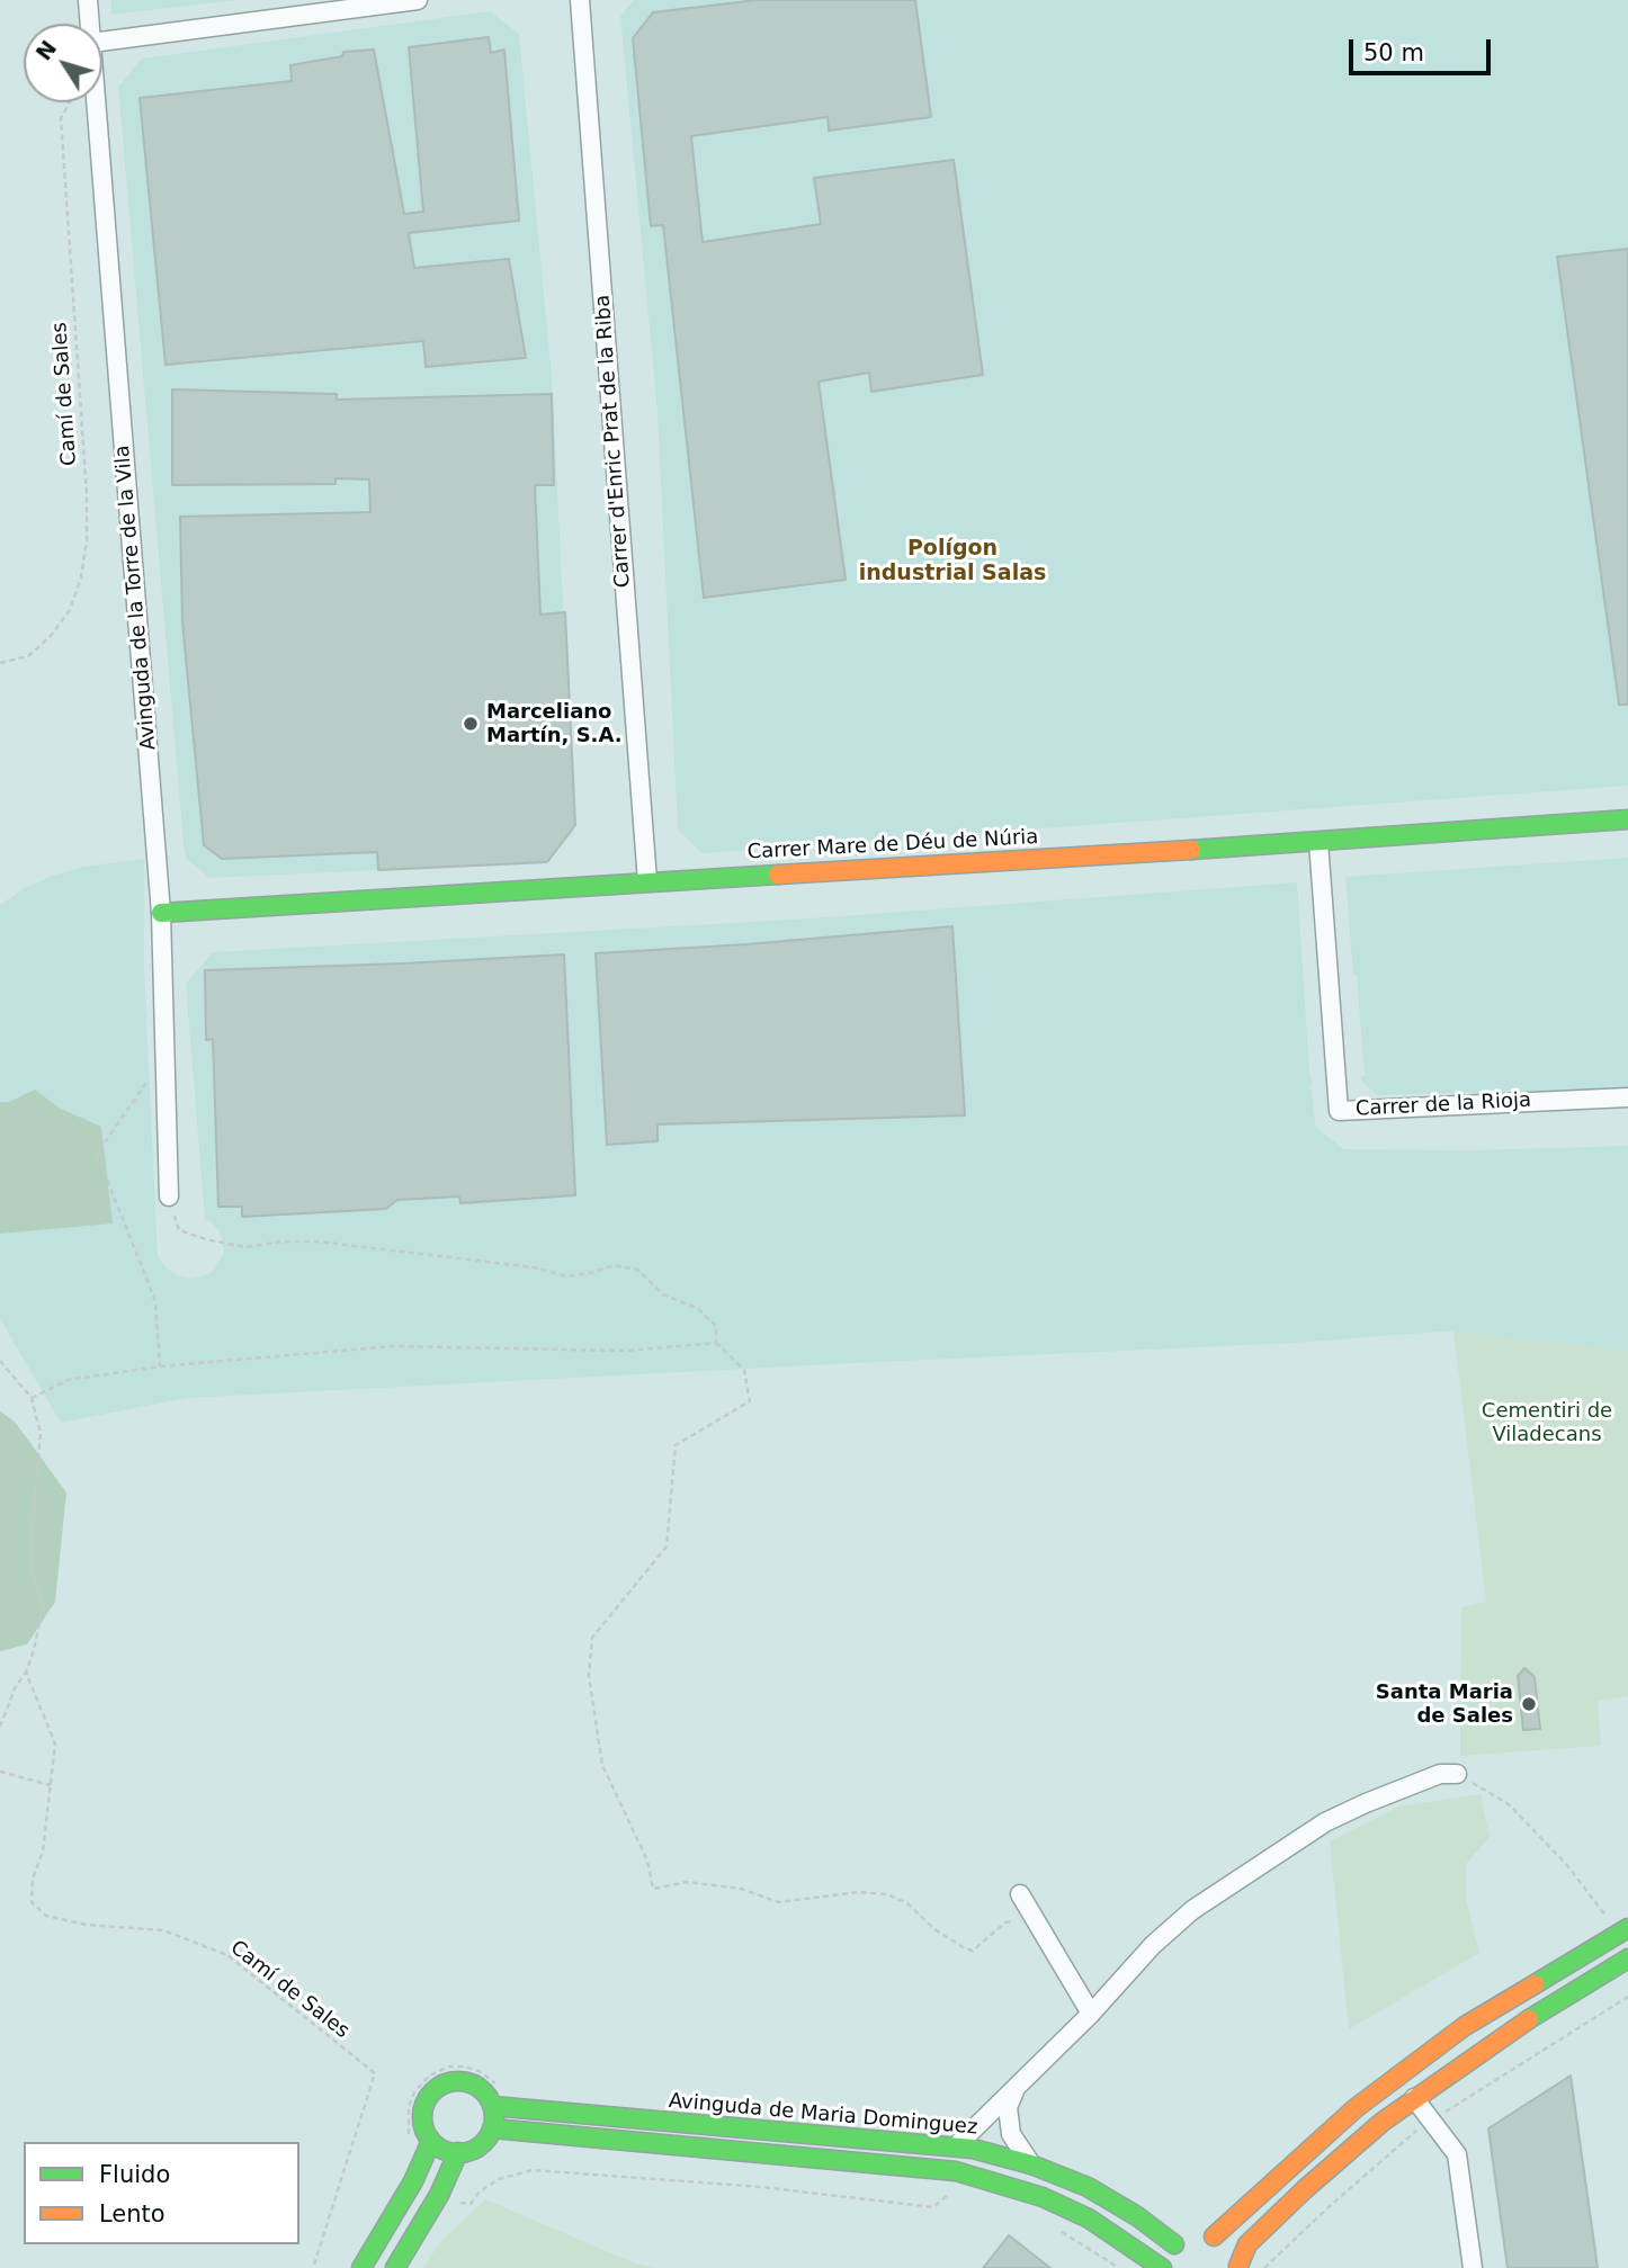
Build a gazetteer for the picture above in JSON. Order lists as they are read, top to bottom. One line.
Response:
{"streets":{"street":["Carrer d'Enric Prat de la Riba","Avinguda de la Torre de la Vila","Carrer Mare de Déu de Núria","Carrer de la Rioja","Avinguda de Maria Dominguez"],"path":["Camí de Sales"]},"crossings":[["Carrer d'Enric Prat de la Riba","Carrer Mare de Déu de Núria"],["Avinguda de la Torre de la Vila","Carrer Mare de Déu de Núria"],["Carrer Mare de Déu de Núria","Carrer de la Rioja"]],"districts":["Polígon industrial Salas"],"parks":["Cementiri de Viladecans"],"places":["Marceliano Martín, S.A.","Santa Maria de Sales"],"legend":["Fluido","Lento"],"scale_bar":"50 m","north":"top left"}
